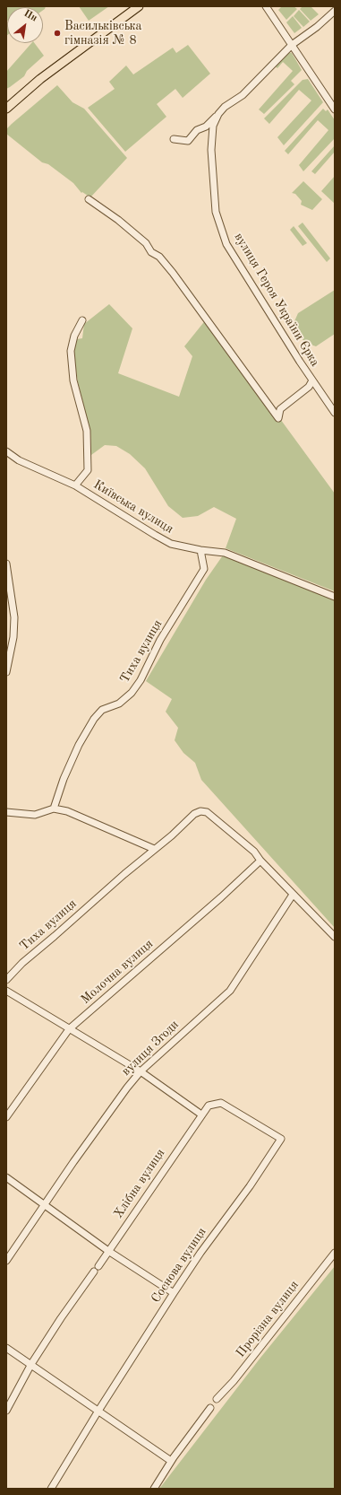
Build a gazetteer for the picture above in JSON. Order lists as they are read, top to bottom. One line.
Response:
{"streets":{"street":["вулиця Героя України Єрка","Київська вулиця","Тиха вулиця","Молочна вулиця","вулиця Згоди","Хлібна вулиця","Соснова вулиця","Прорізна вулиця"]},"crossings":[["Київська вулиця","Тиха вулиця"],["Тиха вулиця","Молочна вулиця"],["Тиха вулиця","вулиця Згоди"],["Хлібна вулиця","Соснова вулиця"]],"places":["Васильківська гімназія № 8"],"north":"top right"}
